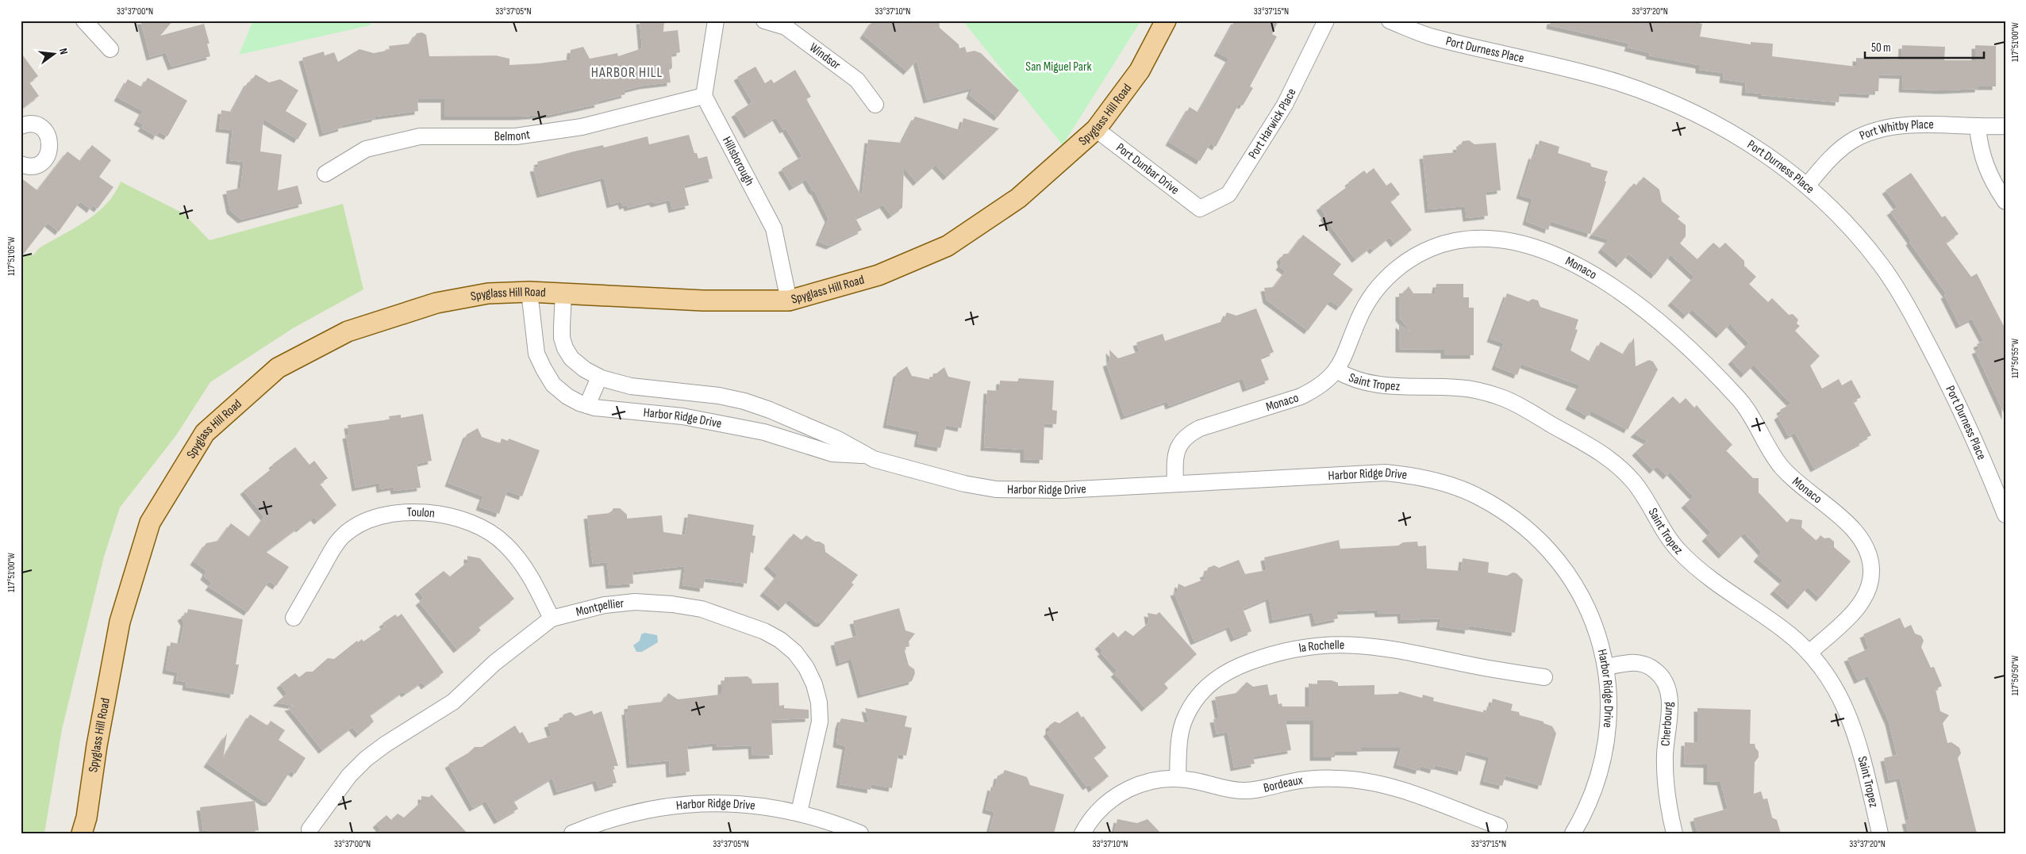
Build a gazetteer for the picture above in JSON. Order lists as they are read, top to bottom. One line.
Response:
{"streets":{"main road":["Spyglass Hill Road"],"street":["Port Durness Place","Windsor","Port Harwick Place","Port Whitby Place","Belmont","Hillsborough","Port Dunbar Drive","Monaco","Saint Tropez","Harbor Ridge Drive","Toulon","Montpellier","la Rochelle","Cherbourg","Bordeaux"]},"crossings":[["Port Durness Place","Port Whitby Place"],["Spyglass Hill Road","Hillsborough"],["Spyglass Hill Road","Port Dunbar Drive"],["Spyglass Hill Road","Harbor Ridge Drive"],["Port Harwick Place","Port Dunbar Drive"],["Belmont","Hillsborough"],["Monaco","Saint Tropez"],["Monaco","Harbor Ridge Drive"],["Harbor Ridge Drive","Montpellier"],["Harbor Ridge Drive","Cherbourg"],["Toulon","Montpellier"],["la Rochelle","Bordeaux"]],"districts":["HARBOR HILL"],"parks":["San Miguel Park"],"scale_bar":"50 m","north":"right","coordinates":["33°37'00\"N","33°37'05\"N","33°37'10\"N","33°37'15\"N","33°37'20\"N","117°51'00\"W","117°51'05\"W","117°50'55\"W","117°50'50\"W"]}
